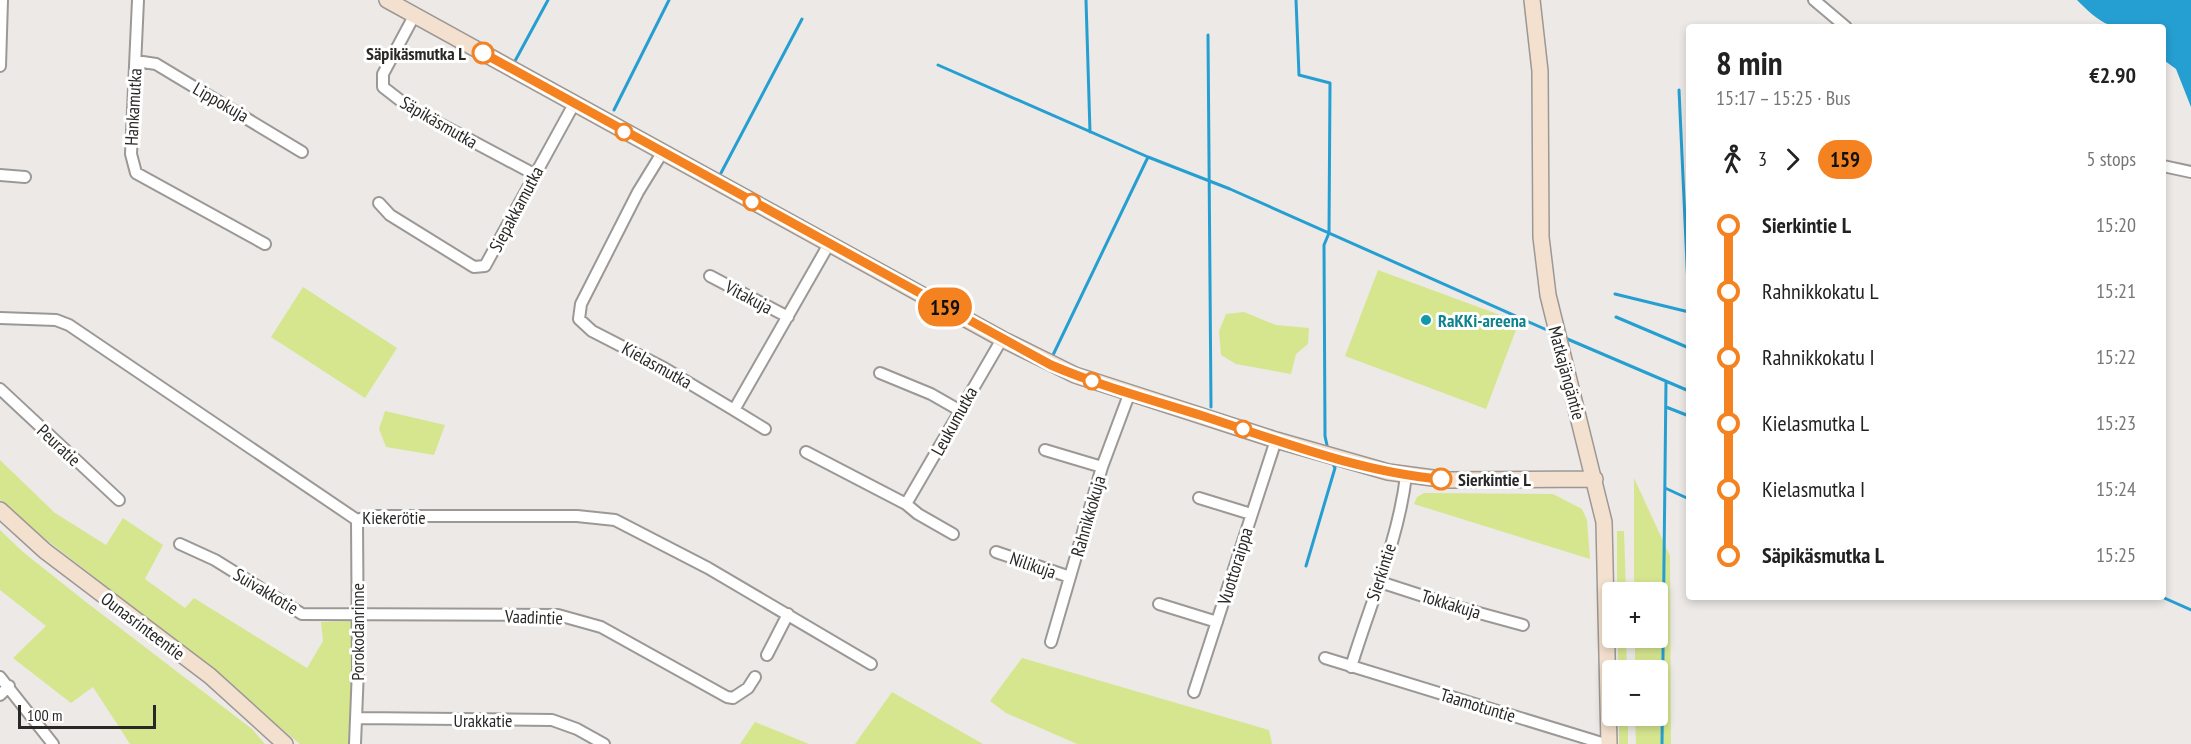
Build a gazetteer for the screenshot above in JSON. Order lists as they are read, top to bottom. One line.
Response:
{"streets":{"street":["Lippokuja","Hankamutka","Säpikäsmutka","Siepakkamutka","Vitakuja","Kielasmutka","Matkajängäntie","Leukumutka","Peuratie","Rahnikkokuja","Kiekerötie","Nilikuja","Vuottoraippa","Sierkintie","Suivakkotie","Tokkakuja","Vaadintie","Ounasrinteentie","Porokodanrinne","Taamotuntie","Urakkatie"]},"crossings":[["Lippokuja","Hankamutka"],["Säpikäsmutka","Siepakkamutka"],["Matkajängäntie","Taamotuntie"],["Rahnikkokuja","Nilikuja"],["Kiekerötie","Porokodanrinne"],["Sierkintie","Tokkakuja"],["Sierkintie","Taamotuntie"],["Suivakkotie","Vaadintie"],["Suivakkotie","Porokodanrinne"],["Vaadintie","Porokodanrinne"],["Porokodanrinne","Urakkatie"]],"places":["Säpikäsmutka L","RaKKi-areena","Sierkintie L"],"lines":["bus line 159"],"scale_bar":"100 m","page":{"on_map":"159","heading":["8 min","15:17 – 15:25 · Bus","€2.90"],"legs":["3","159","5 stops"],"list":[{"name":"Sierkintie L","value":"15:20"},{"name":"Rahnikkokatu L","value":"15:21"},{"name":"Rahnikkokatu I","value":"15:22"},{"name":"Kielasmutka L","value":"15:23"},{"name":"Kielasmutka I","value":"15:24"},{"name":"Säpikäsmutka L","value":"15:25"}],"map_buttons":["+","−"],"scale":"100 m"}}
